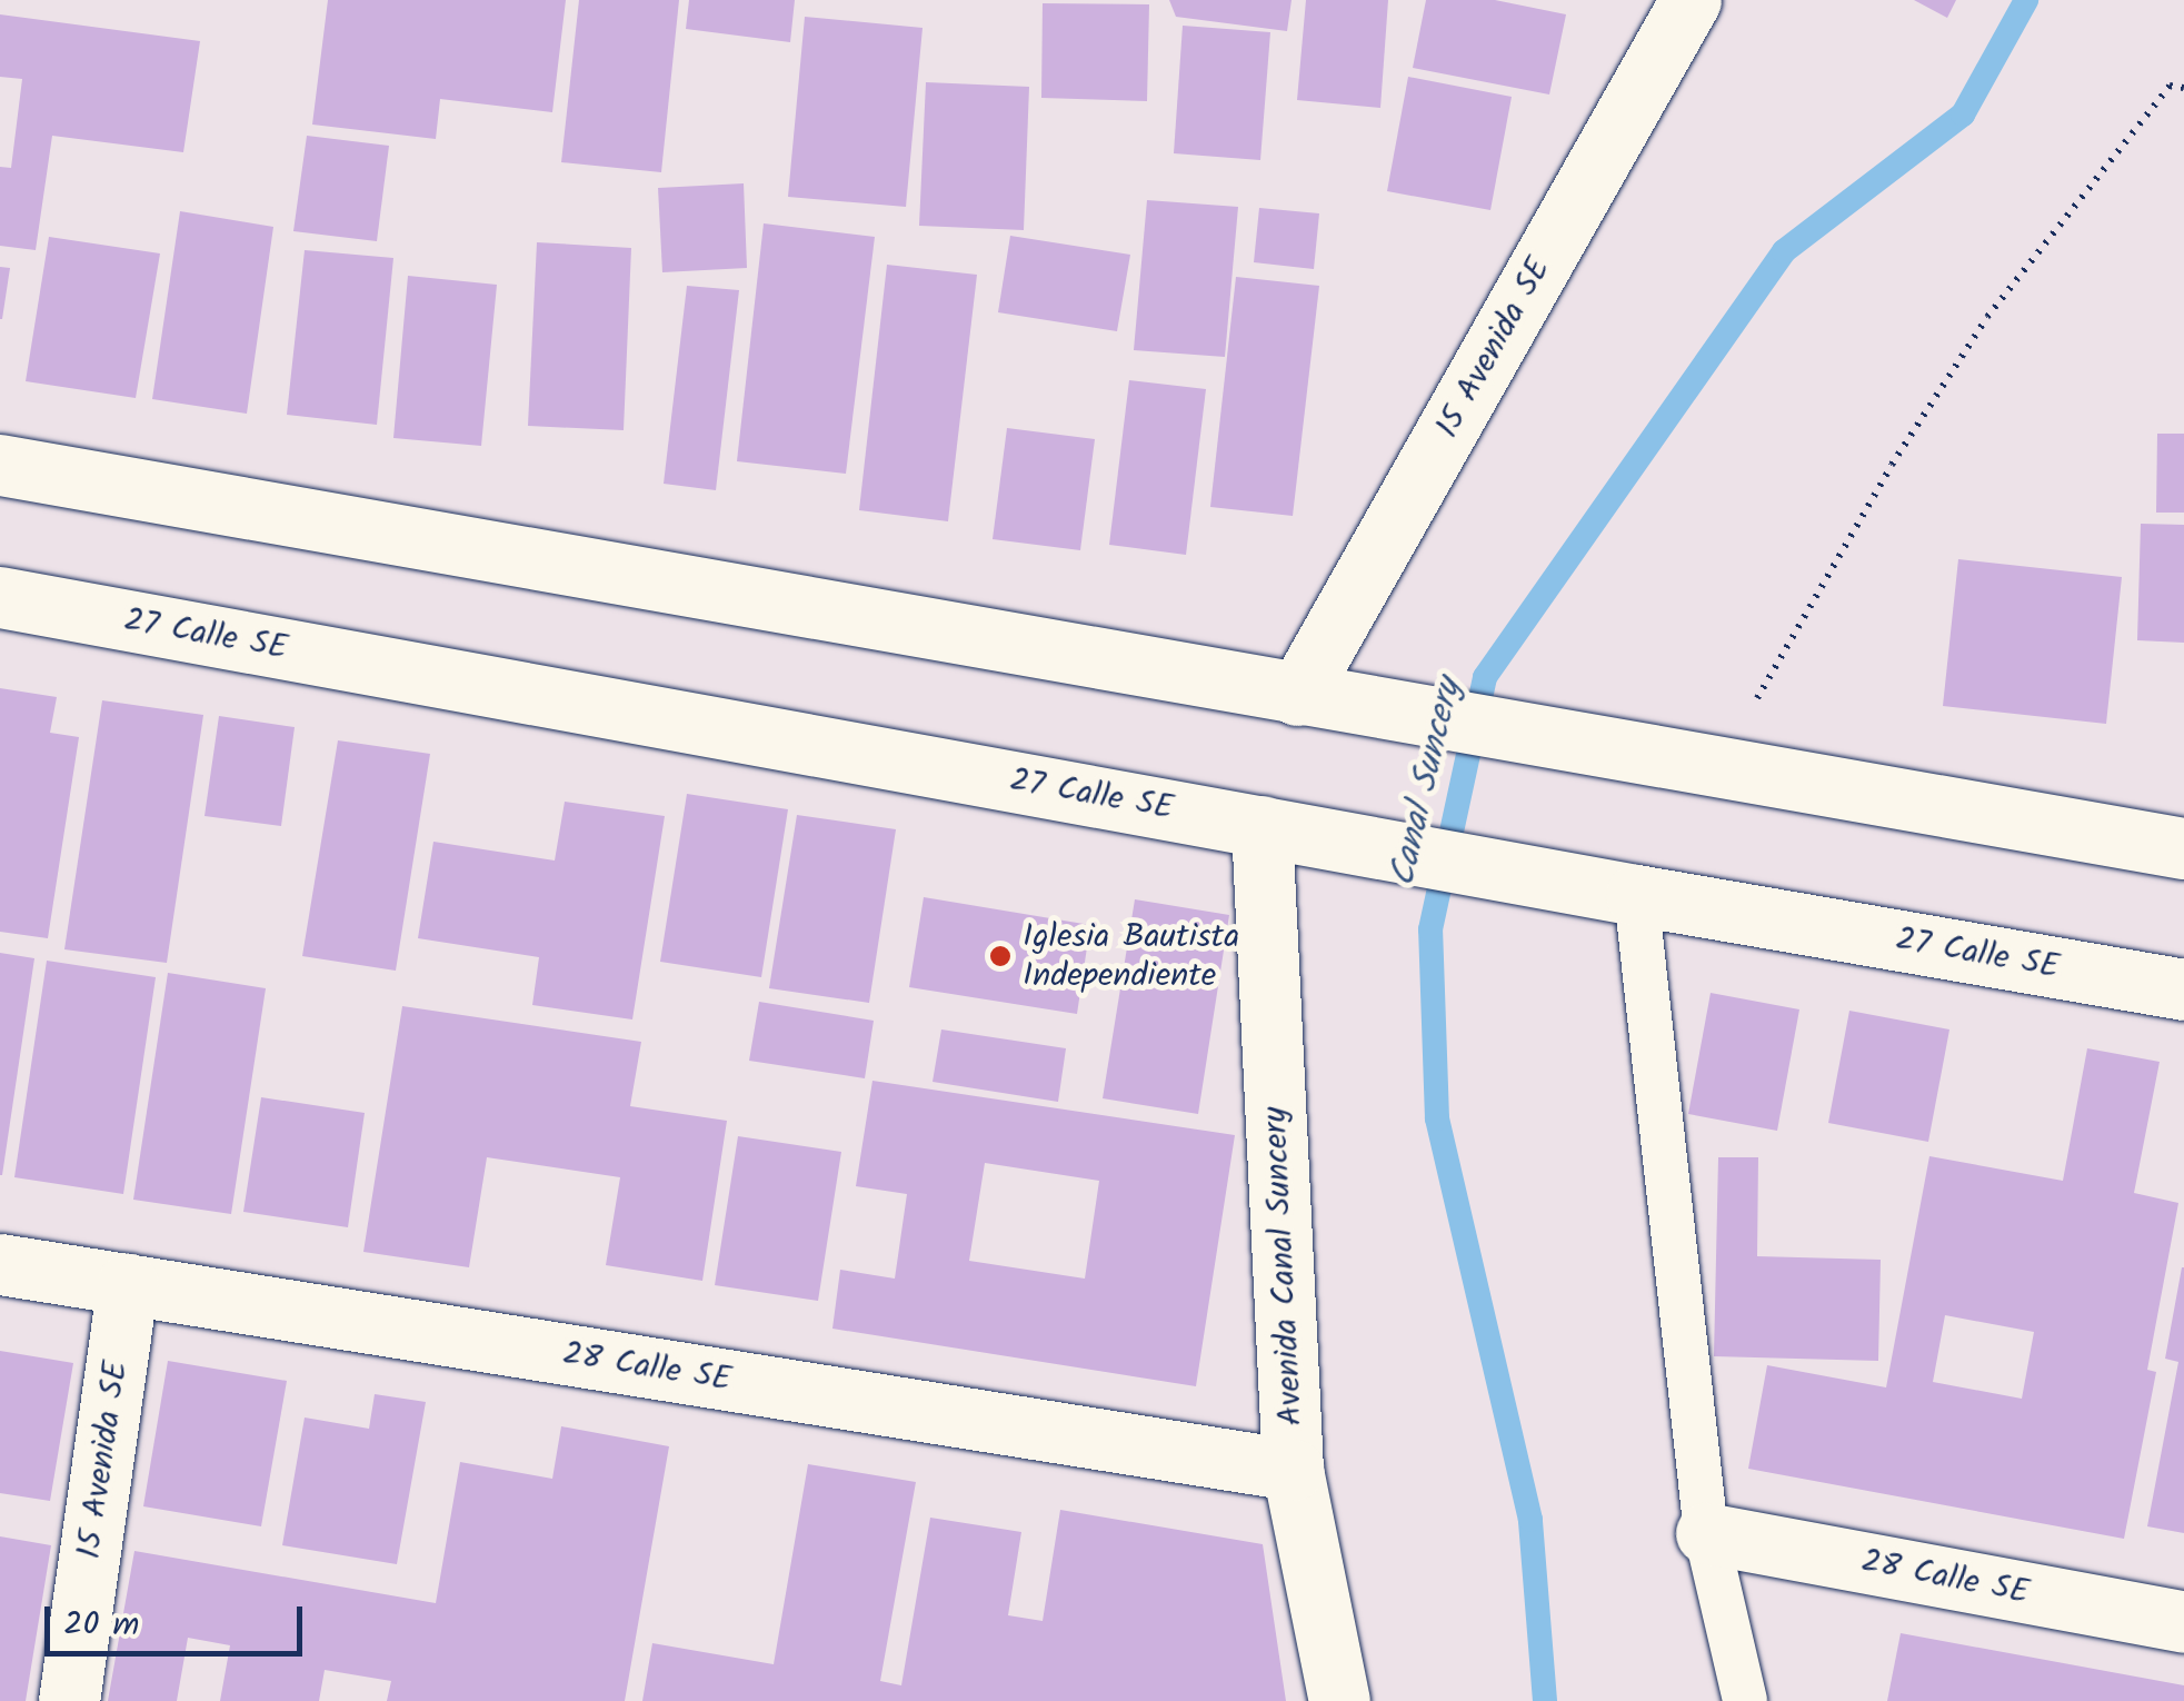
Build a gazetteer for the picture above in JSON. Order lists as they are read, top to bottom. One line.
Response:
{"streets":{"main road":["15 Avenida SE","27 Calle SE","Avenida Canal Suncery","28 Calle SE"]},"crossings":[["15 Avenida SE","28 Calle SE"],["27 Calle SE","Avenida Canal Suncery"],["Avenida Canal Suncery","28 Calle SE"]],"water":["Canal Suncery"],"places":["Iglesia Bautista Independiente"],"scale_bar":"20 m"}
